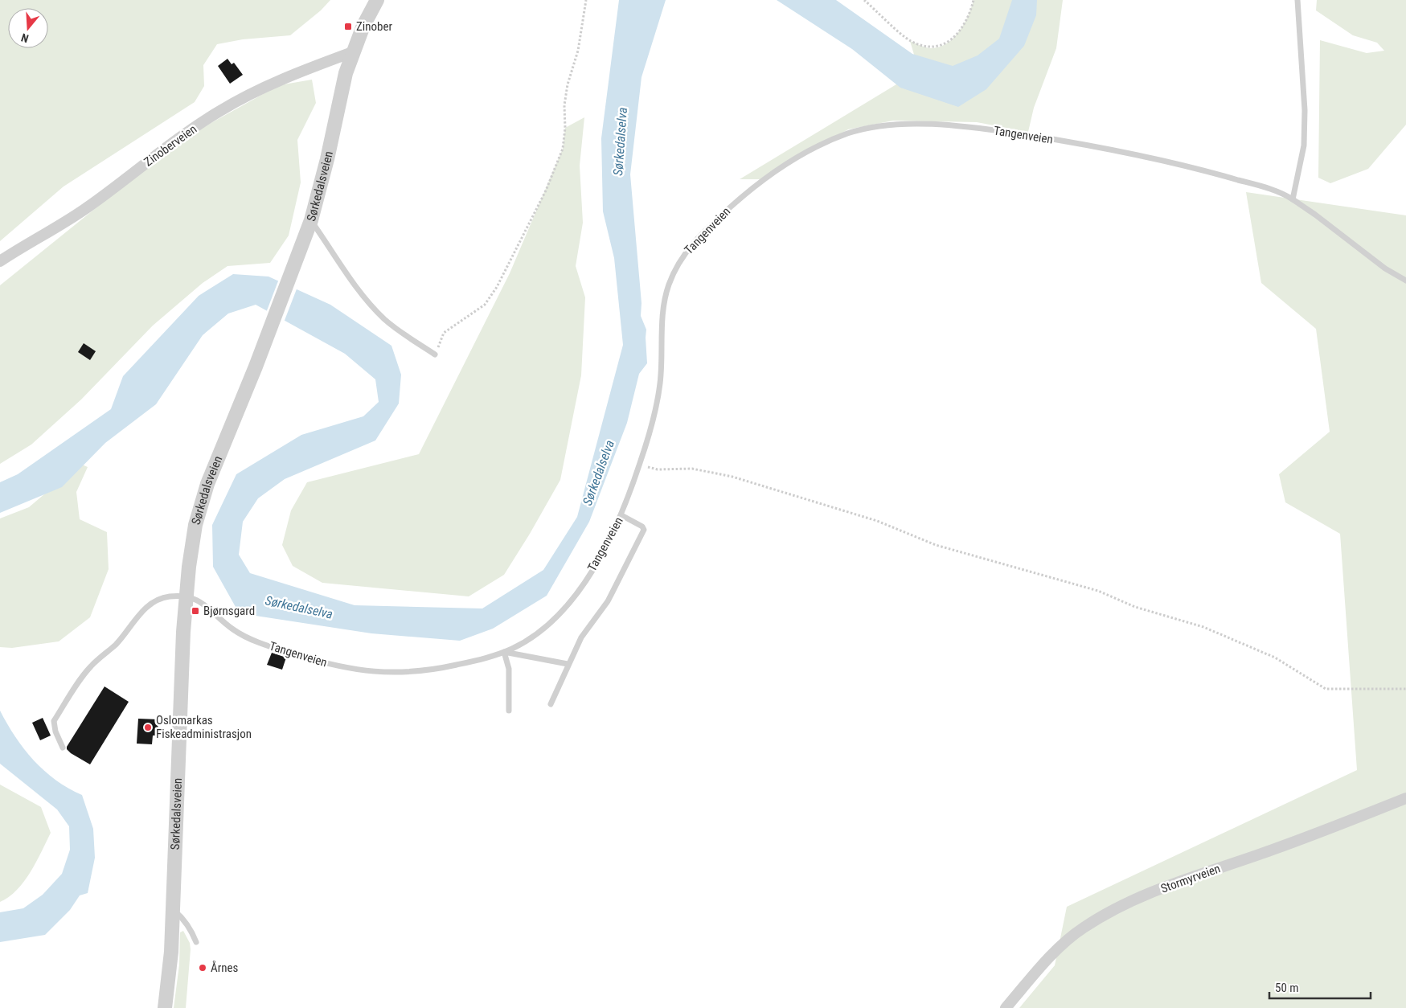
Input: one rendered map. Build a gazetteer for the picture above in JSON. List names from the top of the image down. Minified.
{"streets":{"street":["Zinoberveien","Sørkedalsveien","Stormyrveien"],"lane":["Tangenveien"]},"crossings":[["Tangenveien","Sørkedalsveien"],["Zinoberveien","Sørkedalsveien"]],"water":["Sørkedalselva"],"places":{"transit":["Zinober","Bjørnsgard"],"other":["Oslomarkas Fiskeadministrasjon","Årnes"]},"scale_bar":"50 m","north":"bottom"}
